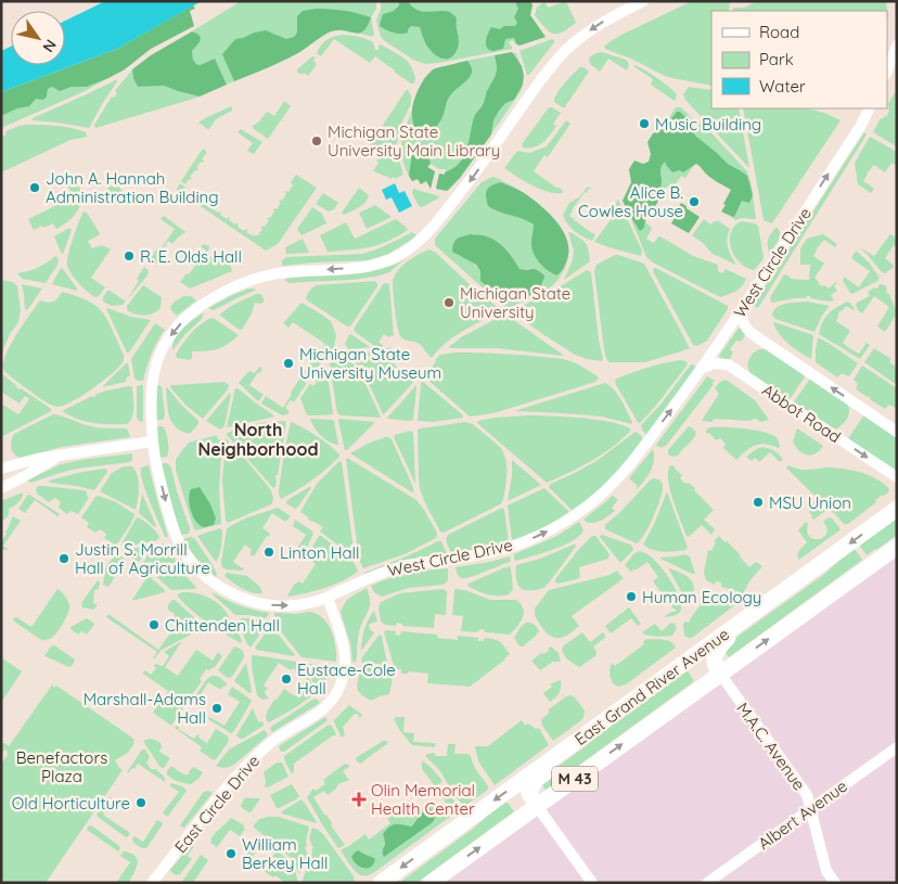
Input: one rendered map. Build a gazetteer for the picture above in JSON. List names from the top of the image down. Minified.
{"streets":{"main road":["East Grand River Avenue","M 43"],"street":["West Circle Drive","Abbot Road","M.A.C. Avenue","East Circle Drive","Albert Avenue"]},"crossings":[["West Circle Drive","Abbot Road"],["West Circle Drive","East Circle Drive"],["East Grand River Avenue","M.A.C. Avenue"],["M.A.C. Avenue","Albert Avenue"]],"districts":["North Neighborhood"],"parks":["Benefactors Plaza"],"places":{"other":["Music Building","Michigan State University Main Library","John A. Hannah Administration Building","Alice B. Cowles House","R. E. Olds Hall","Michigan State University","Michigan State University Museum","MSU Union","Linton Hall","Justin S. Morrill Hall of Agriculture","Human Ecology","Chittenden Hall","Eustace-Cole Hall","Marshall-Adams Hall","Old Horticulture","William Berkey Hall"],"health":["Olin Memorial Health Center"]},"legend":["Road","Park","Water"],"north":"bottom right"}
